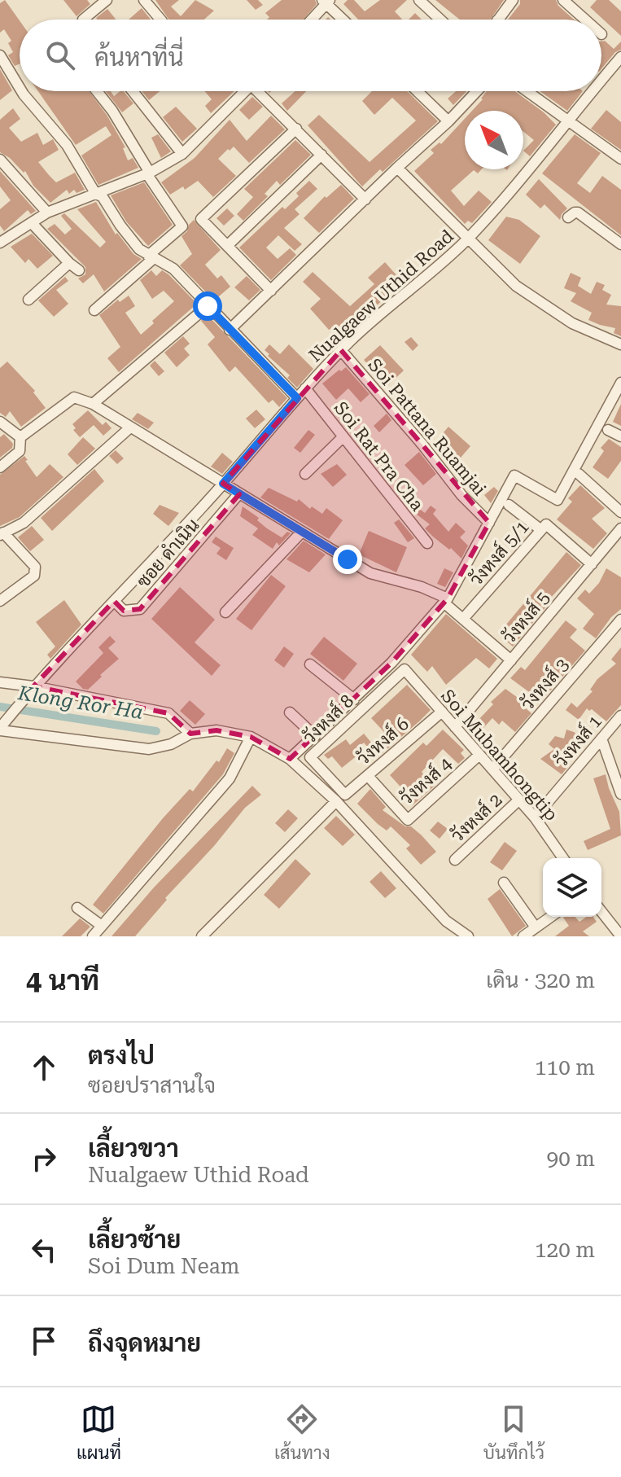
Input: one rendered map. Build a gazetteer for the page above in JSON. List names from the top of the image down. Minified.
{"streets":{"street":["Nualgaew Uthid Road","Soi Pattana Ruamjai","Soi Rat Pra Cha","ซอย ดำเนิน","วังหงส์ 5/1","วังหงส์ 5","วังหงส์ 3","วังหงส์ 8","วังหงส์ 6","วังหงส์ 1","Soi Mubamhongtip","วังหงส์ 4","วังหงส์ 2"]},"crossings":[["Nualgaew Uthid Road","Soi Pattana Ruamjai"],["Nualgaew Uthid Road","Soi Rat Pra Cha"],["Nualgaew Uthid Road","ซอย ดำเนิน"],["วังหงส์ 5/1","วังหงส์ 5"],["วังหงส์ 5","Soi Mubamhongtip"],["วังหงส์ 3","Soi Mubamhongtip"],["วังหงส์ 8","วังหงส์ 6"],["วังหงส์ 8","Soi Mubamhongtip"],["วังหงส์ 6","Soi Mubamhongtip"],["วังหงส์ 6","วังหงส์ 4"],["วังหงส์ 1","Soi Mubamhongtip"],["Soi Mubamhongtip","วังหงส์ 4"],["Soi Mubamhongtip","วังหงส์ 2"]],"water":["Klong Ror Ha"],"north":"top left","page":{"search":"ค้นหาที่นี่","heading":["4 นาที","เดิน · 320 m"],"list":[["ตรงไป","ซอยปราสานใจ","110 m"],["เลี้ยวขวา","Nualgaew Uthid Road","90 m"],["เลี้ยวซ้าย","Soi Dum Neam","120 m"],"ถึงจุดหมาย"],"nav":["แผนที่","เส้นทาง","บันทึกไว้"]}}
